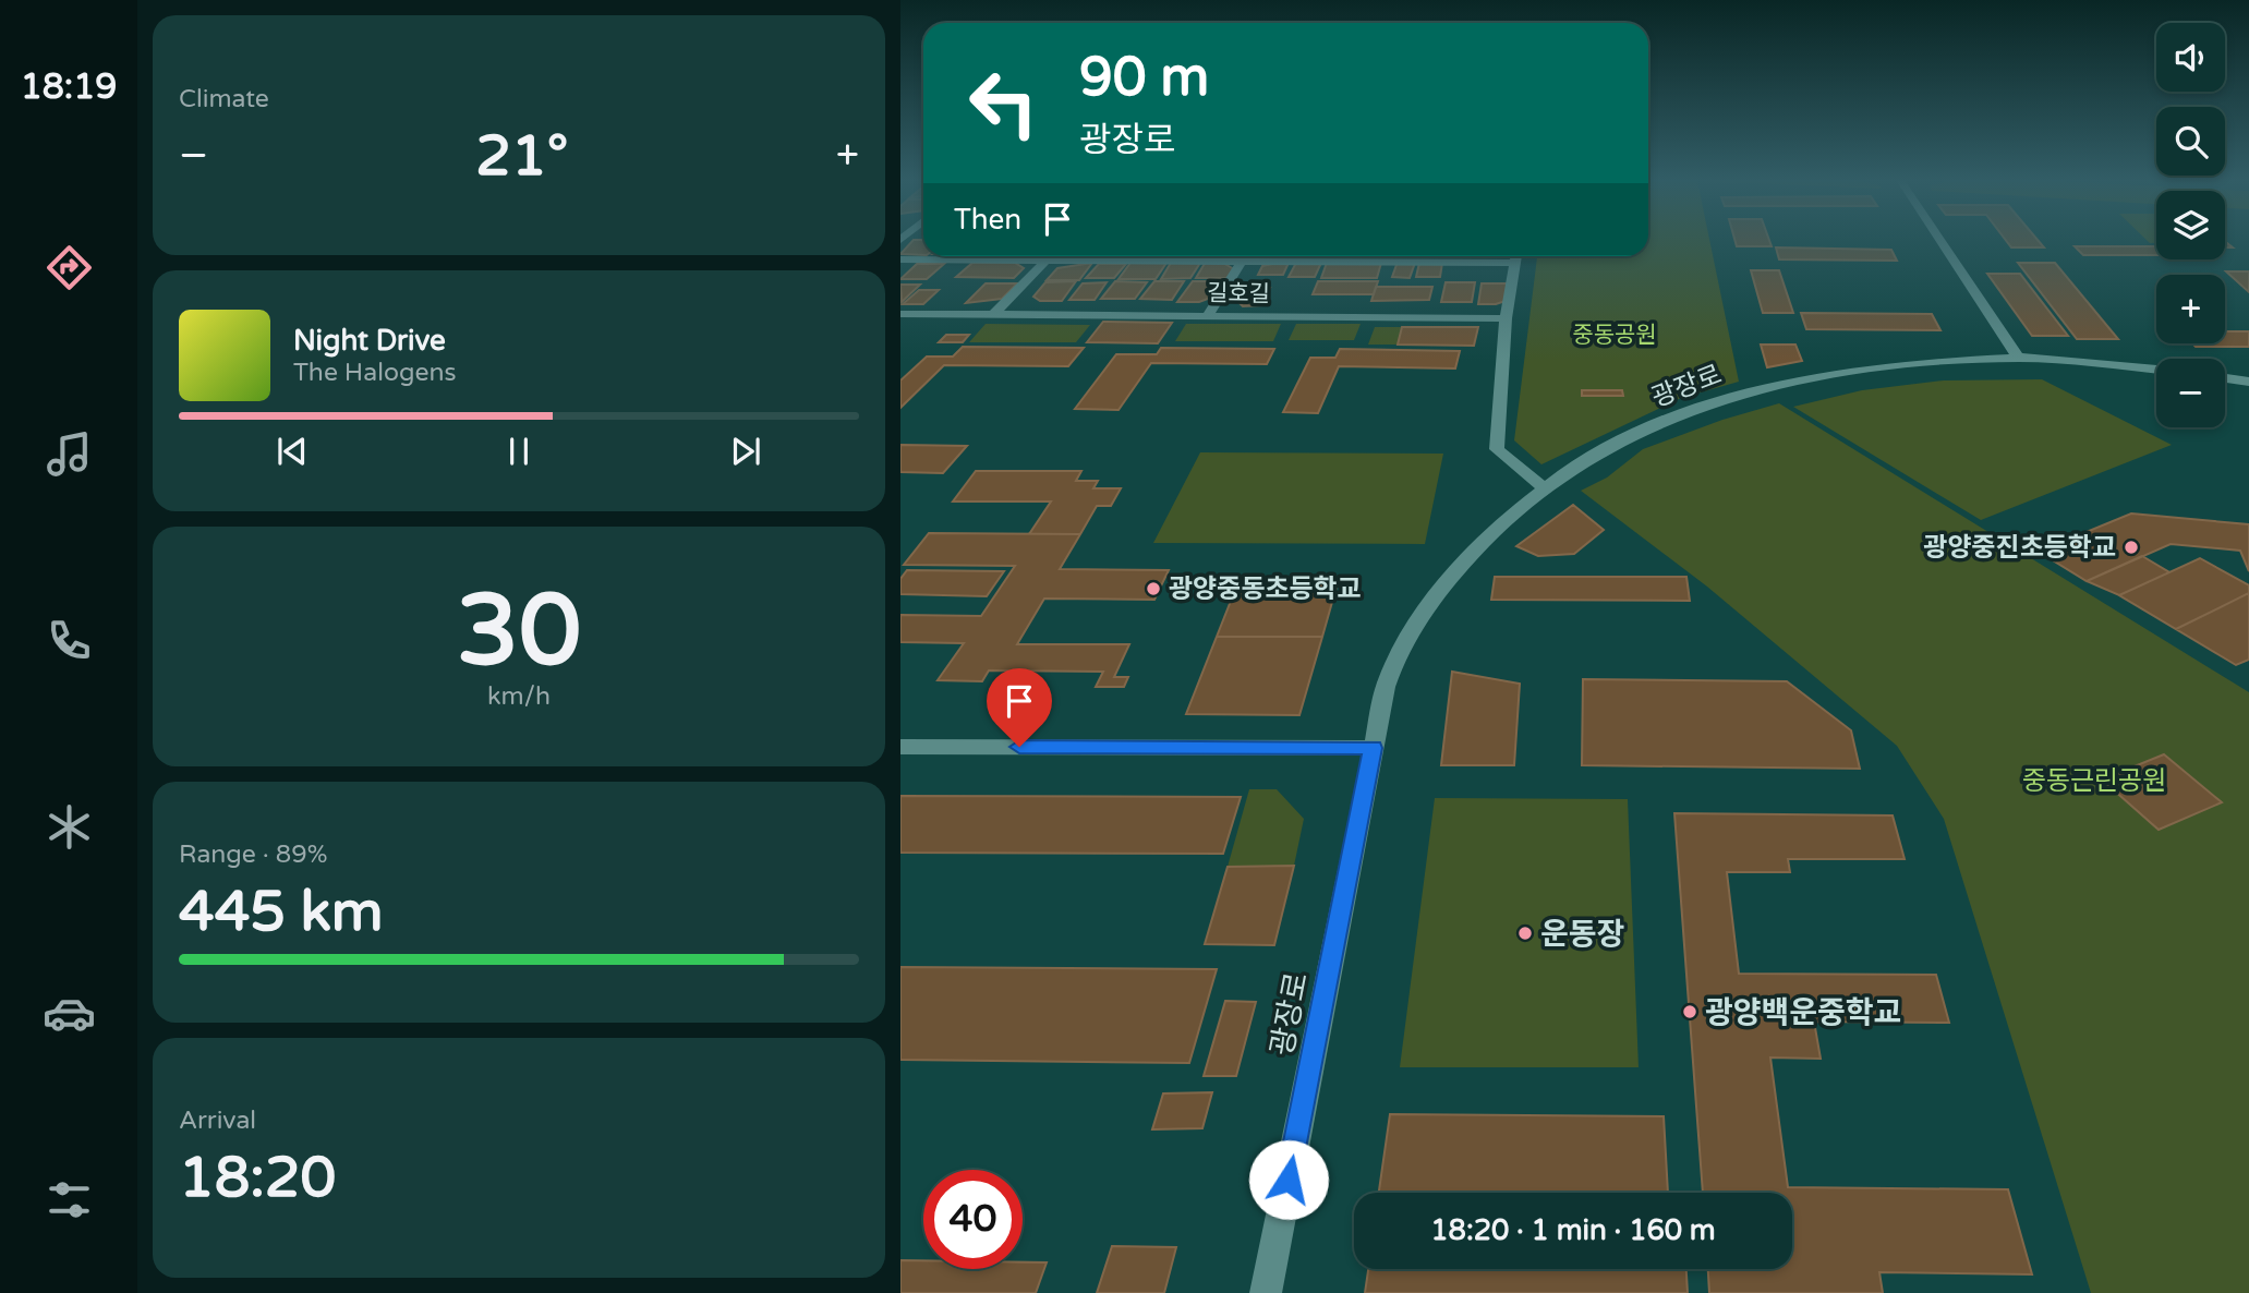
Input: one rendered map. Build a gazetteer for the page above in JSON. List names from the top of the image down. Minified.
{"streets":{"street":["길호길","광장로"]},"parks":["중동공원","중동근린공원"],"places":["광양중진초등학교","광양중동초등학교","운동장","광양백운중학교"],"page":{"tabs":"18:19","tile":["Climate",["30","km/h"],["Range · 89%","445 km"],["Arrival","18:20"]],"map_buttons":["+","−"],"turn":["90 m","광장로"],"heat":["−","21°","+"],"then":"Then","song":["Night Drive","The Halogens"],"limit":"40","trip":"18:20 · 1 min · 160 m"}}
